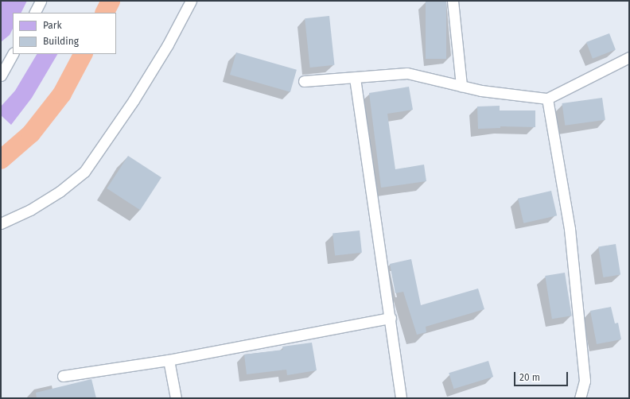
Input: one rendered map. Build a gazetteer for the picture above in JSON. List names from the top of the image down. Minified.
{"legend":["Park","Building"],"scale_bar":"20 m"}
